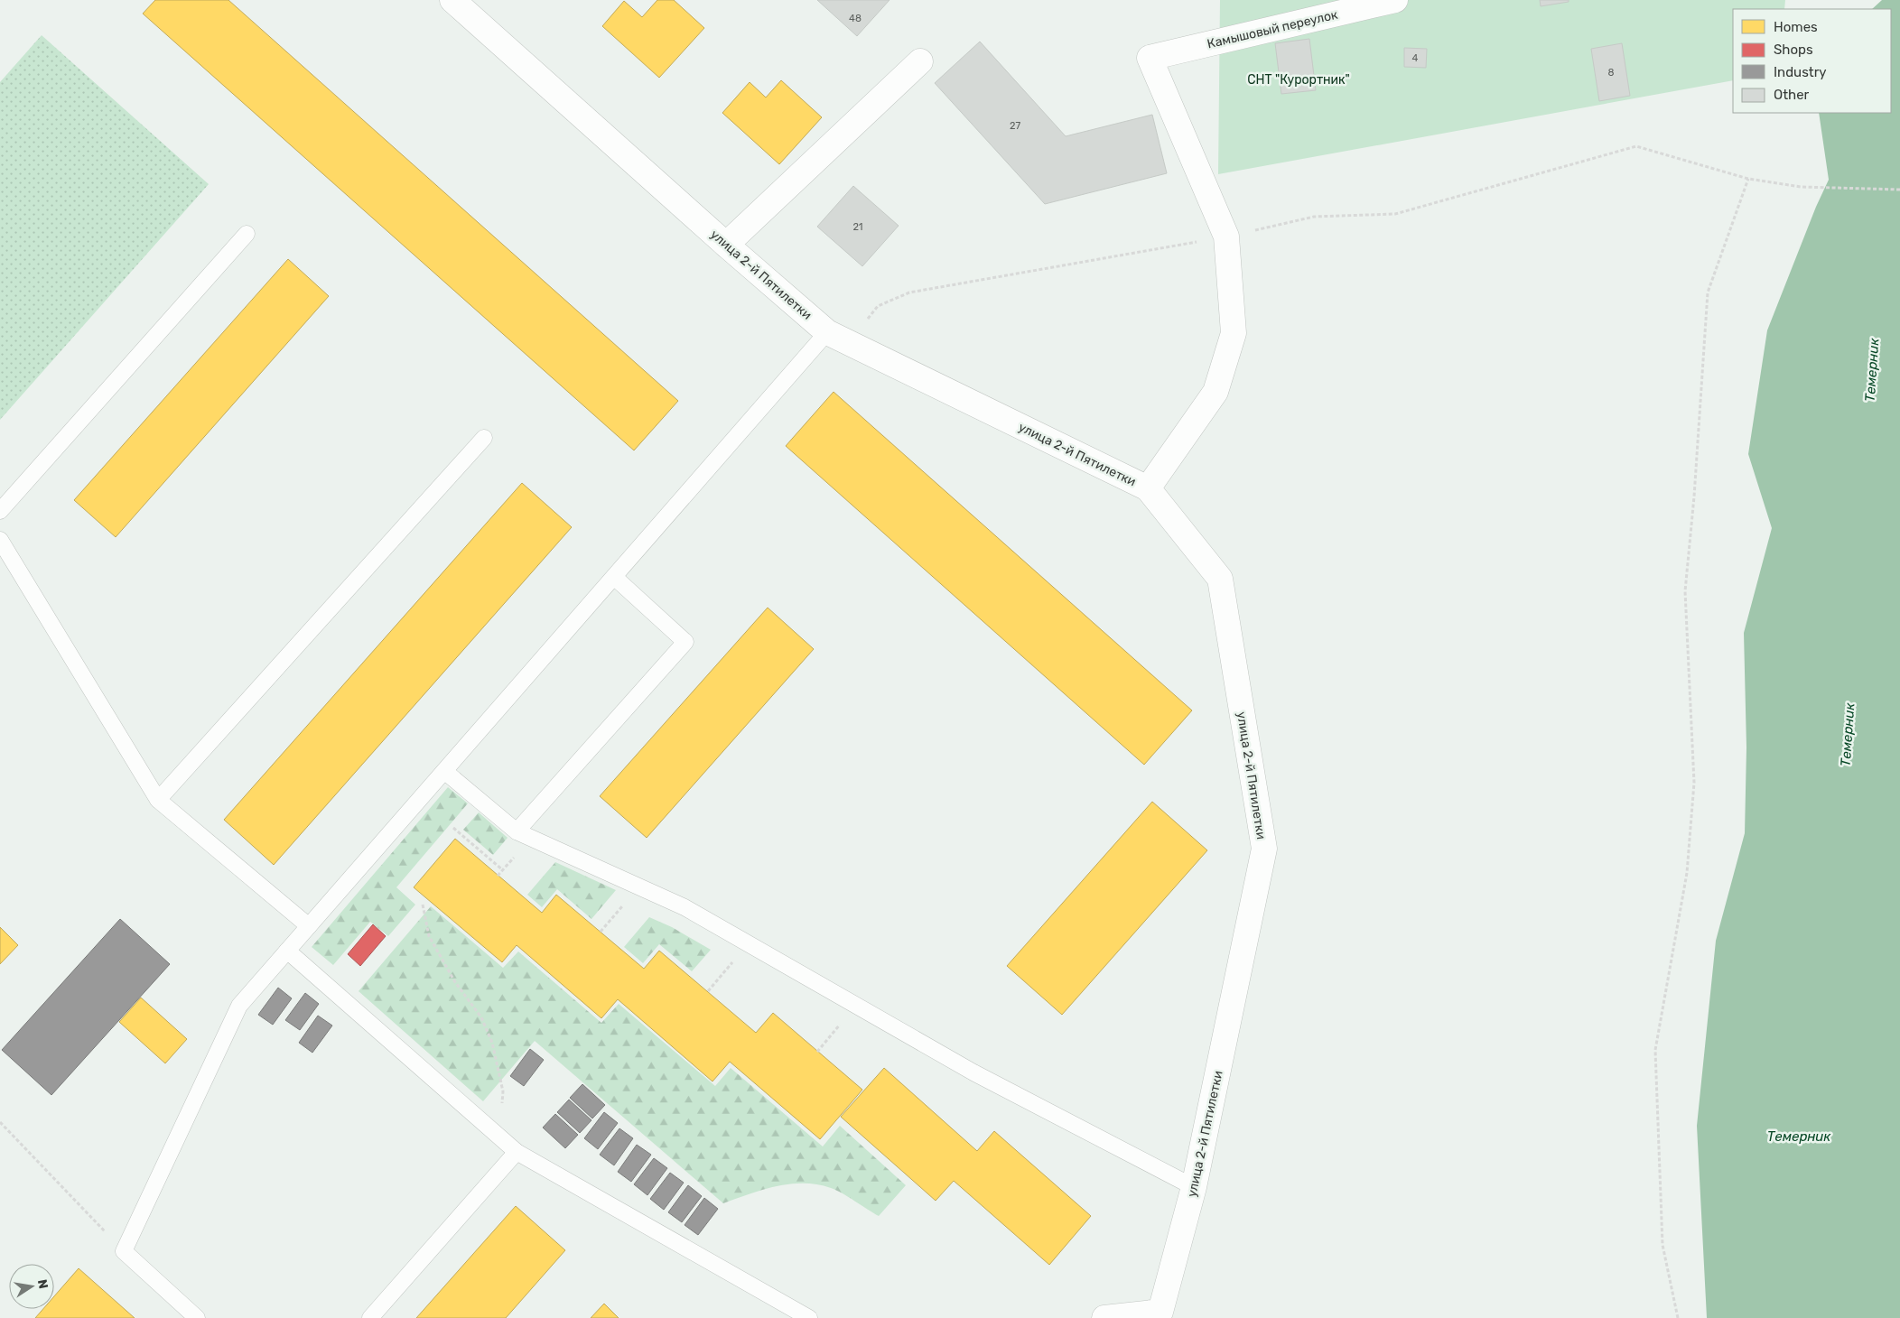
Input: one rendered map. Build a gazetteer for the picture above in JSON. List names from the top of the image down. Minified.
{"streets":{"street":["Камышовый переулок","улица 2-й Пятилетки"]},"water":["Темерник"],"parks":["СНТ \"Курортник\""],"house_numbers":["48","4","8","27","21"],"legend":["Homes","Shops","Industry","Other"],"north":"right"}
